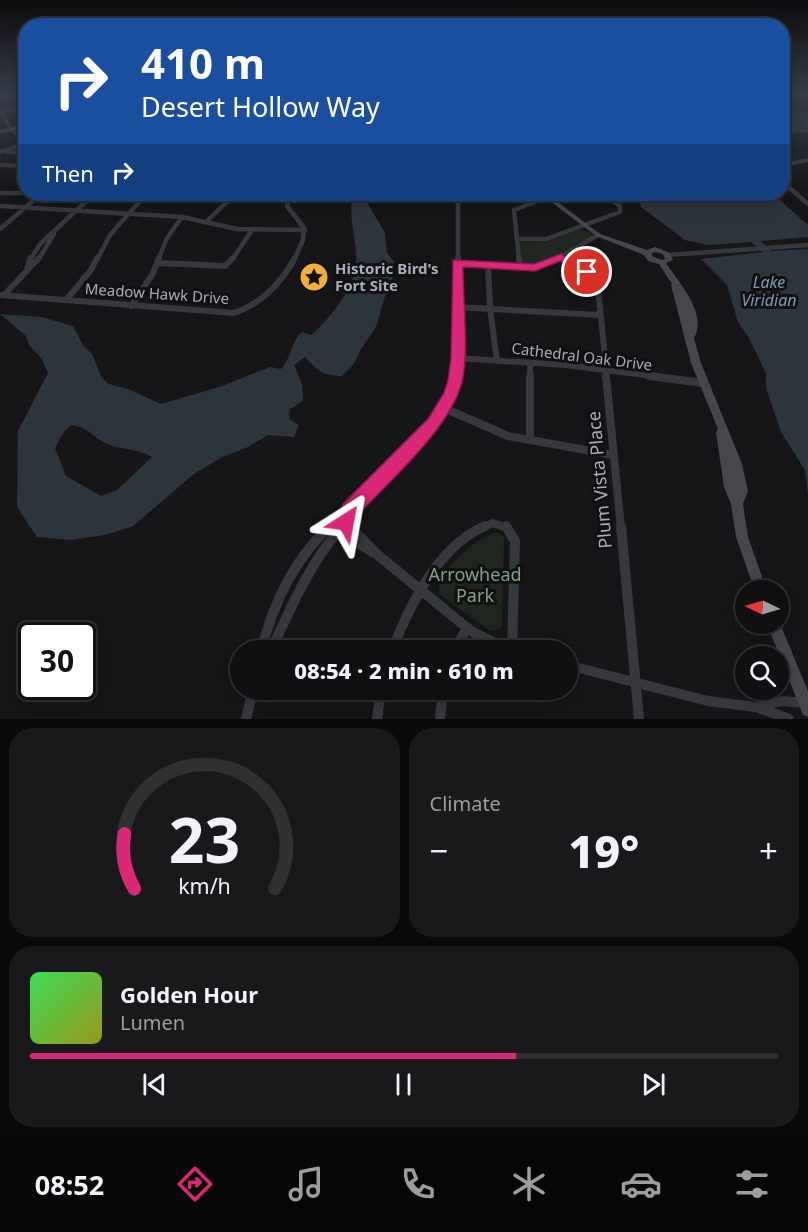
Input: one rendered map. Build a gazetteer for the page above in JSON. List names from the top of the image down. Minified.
{"streets":{"street":["Meadow Hawk Drive","Cathedral Oak Drive","Plum Vista Place"]},"crossings":[["Cathedral Oak Drive","Plum Vista Place"]],"water":["Lake Viridian"],"parks":["Arrowhead Park"],"places":{"place":["Historic Bird's Fort Site"]},"north":"left","page":{"turn":["410 m","Desert Hollow Way"],"then":"Then","limit":"30","trip":"08:54 · 2 min · 610 m","tile":"Climate","heat":["−","19°","+"],"song":["Golden Hour","Lumen"],"tabs":"08:52","gauge":["23","km/h"]}}
